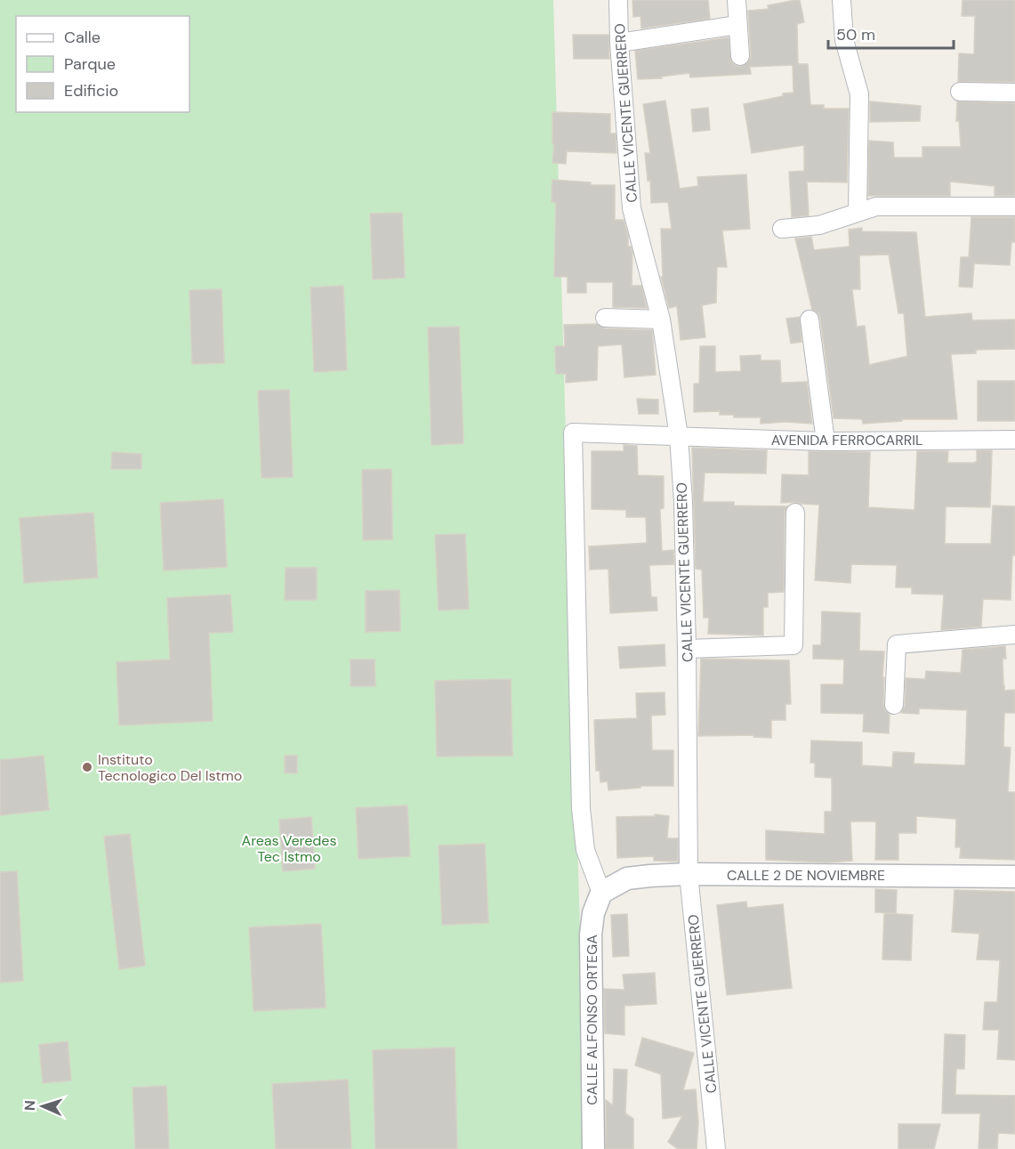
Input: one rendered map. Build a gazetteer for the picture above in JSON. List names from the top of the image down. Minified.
{"streets":{"street":["CALLE VICENTE GUERRERO","AVENIDA FERROCARRIL","CALLE 2 DE NOVIEMBRE","CALLE ALFONSO ORTEGA"]},"crossings":[["CALLE VICENTE GUERRERO","AVENIDA FERROCARRIL"],["CALLE VICENTE GUERRERO","CALLE 2 DE NOVIEMBRE"],["AVENIDA FERROCARRIL","CALLE 2 DE NOVIEMBRE"],["AVENIDA FERROCARRIL","CALLE ALFONSO ORTEGA"],["CALLE 2 DE NOVIEMBRE","CALLE ALFONSO ORTEGA"]],"parks":["Areas Veredes Tec Istmo"],"places":["Instituto Tecnologico Del Istmo"],"legend":["Calle","Parque","Edificio"],"scale_bar":"50 m","north":"left"}
